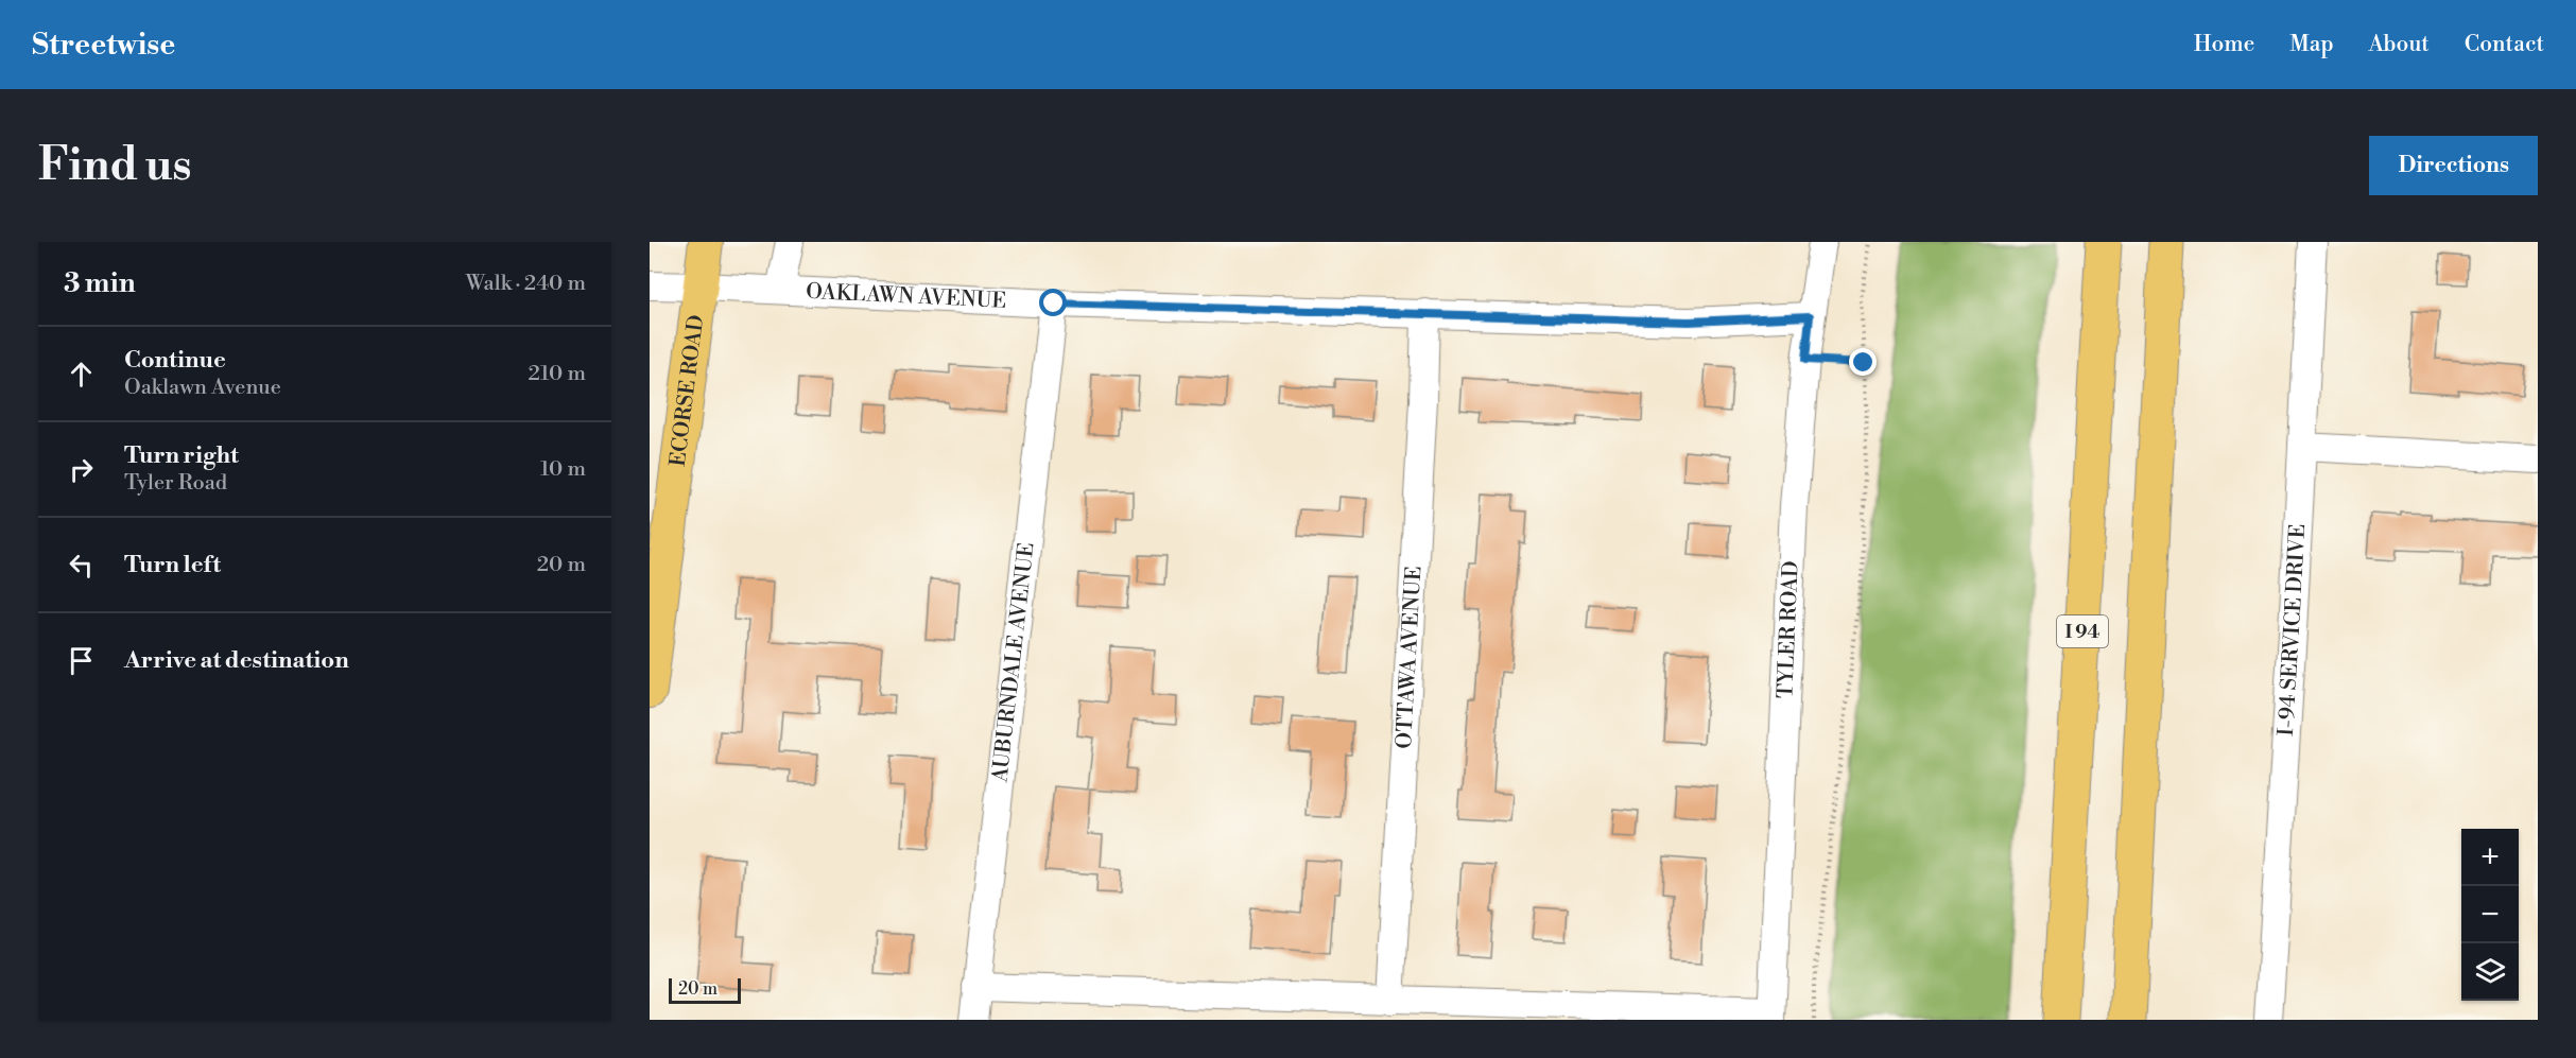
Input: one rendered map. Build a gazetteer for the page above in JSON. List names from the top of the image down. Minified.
{"streets":{"highway":["I 94"],"main road":["ECORSE ROAD"],"street":["OAKLAWN AVENUE","TYLER ROAD","I-94 SERVICE DRIVE","OTTAWA AVENUE","AUBURNDALE AVENUE"]},"crossings":[["OAKLAWN AVENUE","ECORSE ROAD"],["OAKLAWN AVENUE","TYLER ROAD"],["OAKLAWN AVENUE","OTTAWA AVENUE"],["OAKLAWN AVENUE","AUBURNDALE AVENUE"]],"scale_bar":"20 m","page":{"header":"Streetwise","nav":["Home","Map","About","Contact"],"buttons":"Directions","title":"Find us","heading":["3 min","Walk · 240 m"],"list":[["Continue","Oaklawn Avenue","210 m"],["Turn right","Tyler Road","10 m"],["Turn left","20 m"],"Arrive at destination"],"map_buttons":["+","−"],"scale":"20 m"}}
